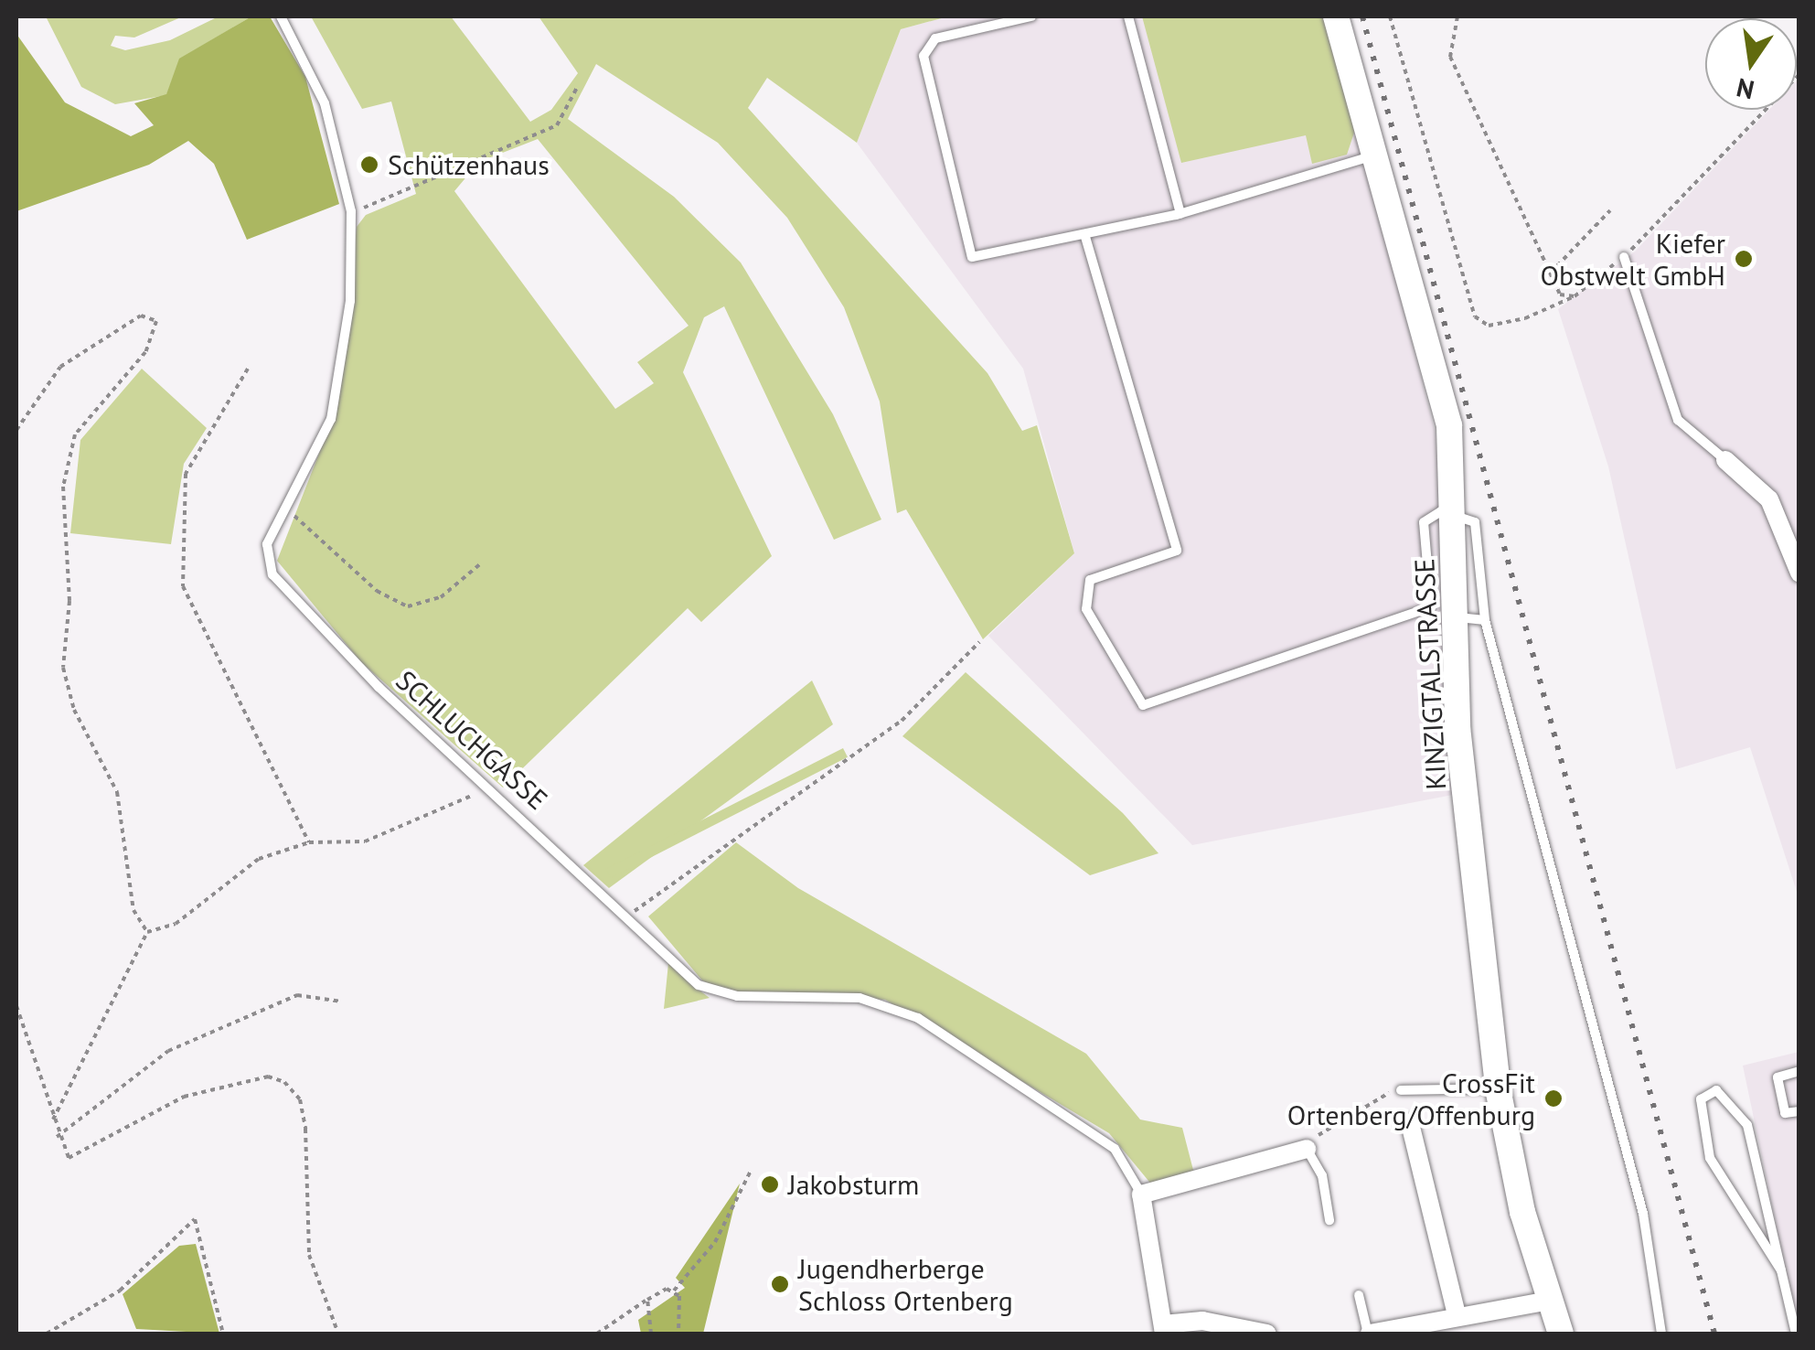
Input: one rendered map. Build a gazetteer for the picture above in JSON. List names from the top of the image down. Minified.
{"streets":{"main road":["KINZIGTALSTRASSE"],"lane":["SCHLUCHGASSE"]},"places":["Schützenhaus","Kiefer Obstwelt GmbH","CrossFit Ortenberg/Offenburg","Jakobsturm","Jugendherberge Schloss Ortenberg"],"north":"bottom"}
